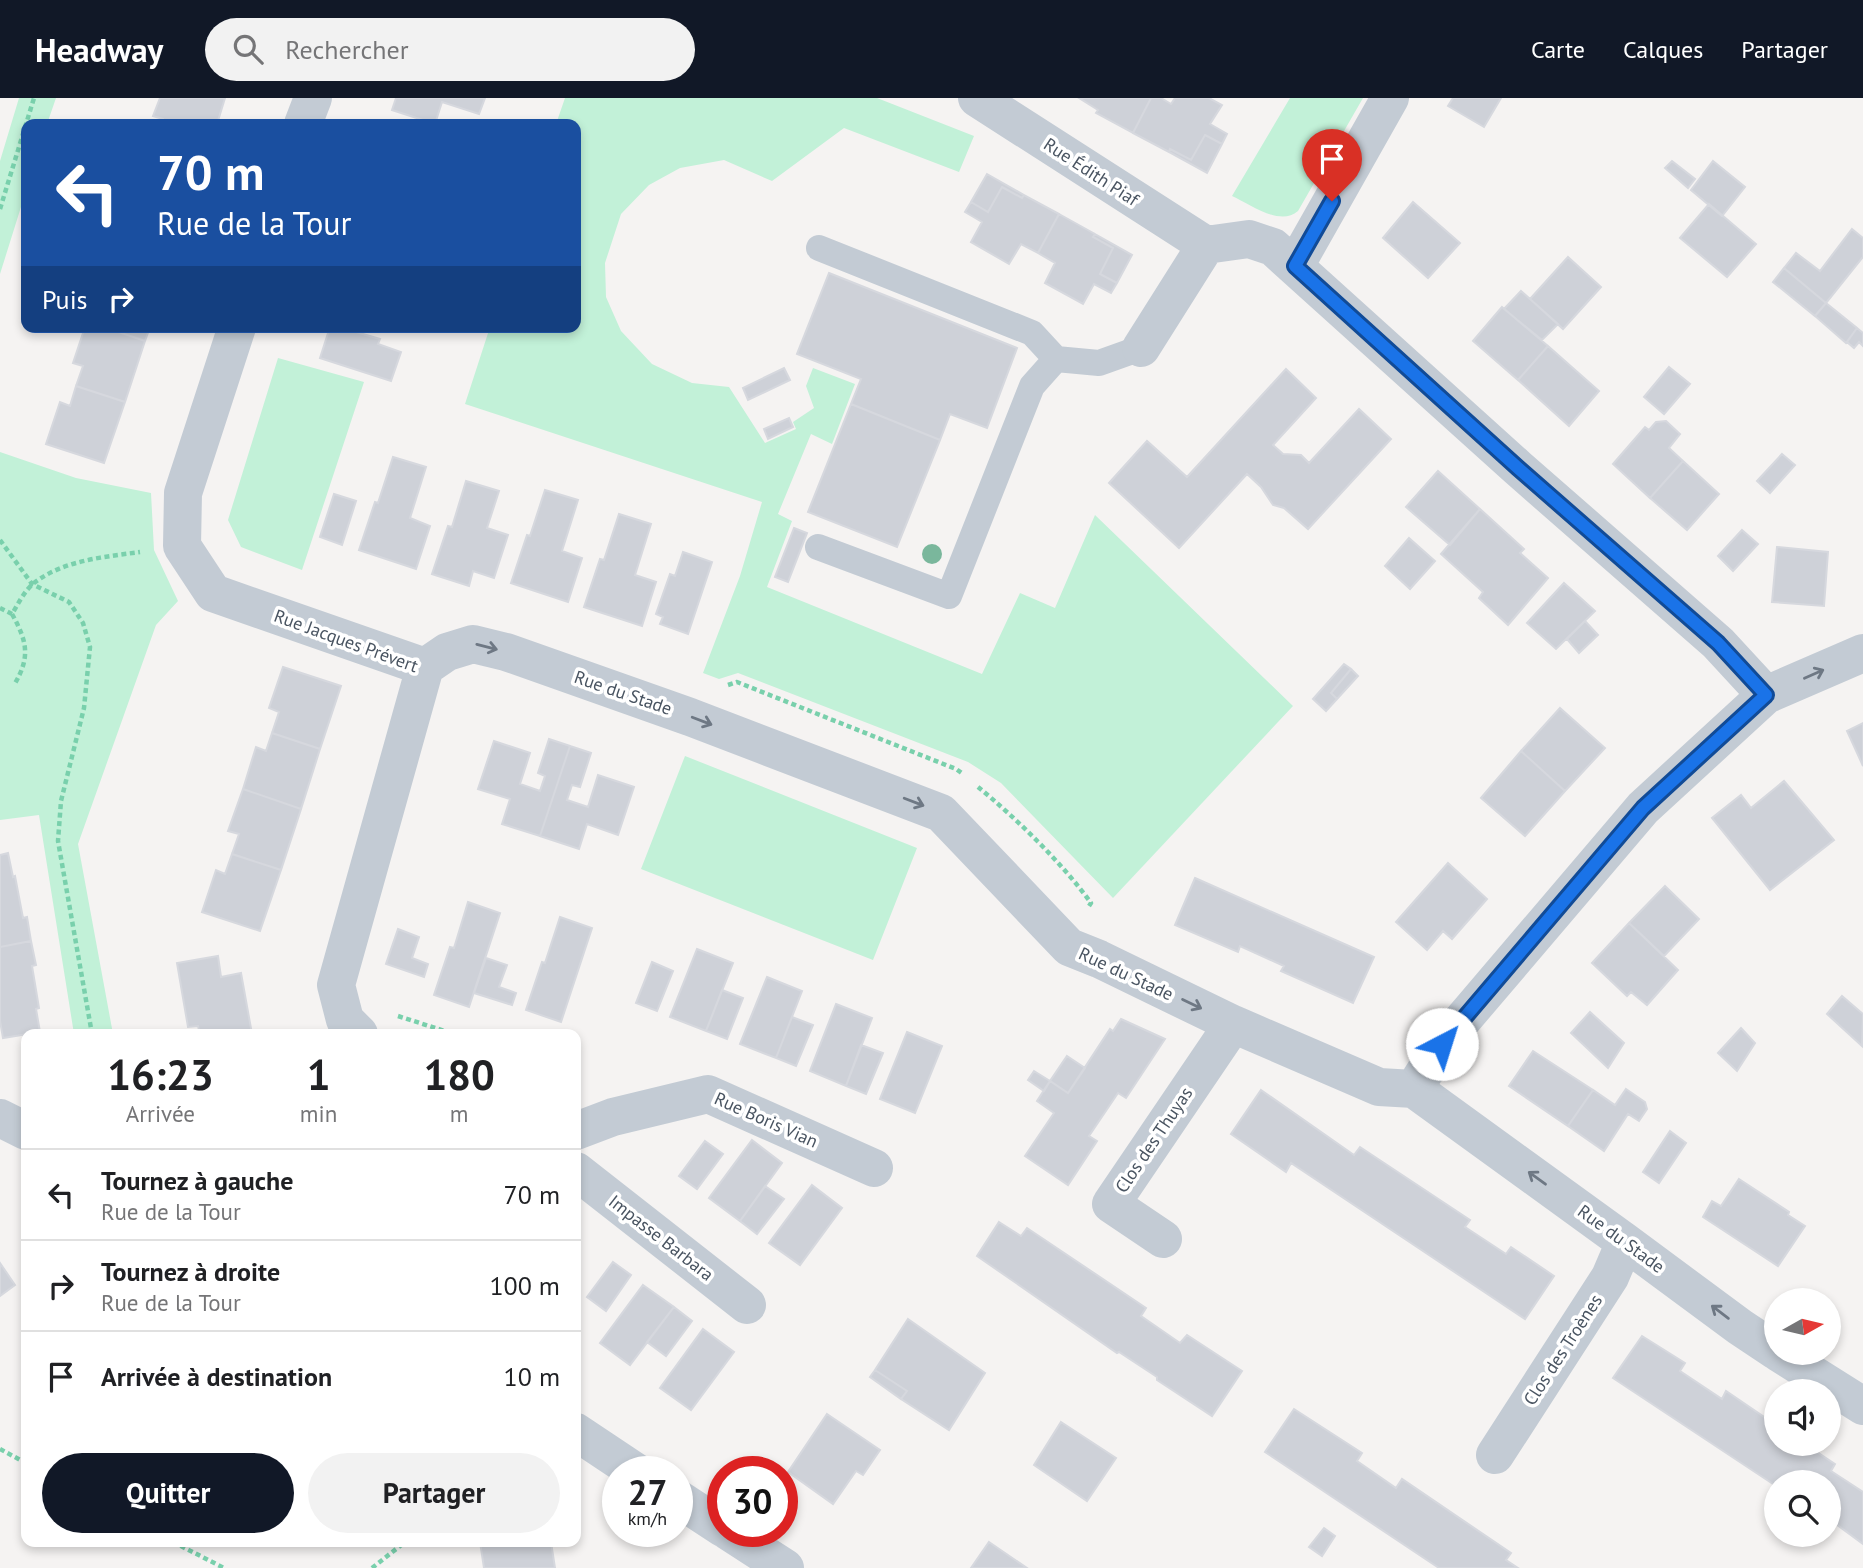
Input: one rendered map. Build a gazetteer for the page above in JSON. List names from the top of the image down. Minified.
{"streets":{"street":["Rue Édith Piaf","Rue Jacques Prévert","Rue du Stade","Rue Boris Vian","Clos des Thuyas","Impasse Barbara","Clos des Troènes"]},"crossings":[["Rue Jacques Prévert","Rue du Stade"],["Rue du Stade","Clos des Thuyas"],["Rue du Stade","Clos des Troènes"]],"north":"right","page":{"header":"Headway","search":"Rechercher","nav":["Carte","Calques","Partager"],"turn":["70 m","Rue de la Tour"],"then":"Puis","eta":["16:23","Arrivée","1","min","180","m"],"list":[{"name":"Tournez à gauche","note":"Rue de la Tour","value":"70 m"},{"name":"Tournez à droite","note":"Rue de la Tour","value":"100 m"},{"name":"Arrivée à destination","value":"10 m"}],"buttons":["Quitter","Partager"],"speed":"27 km/h","limit":"30"}}
